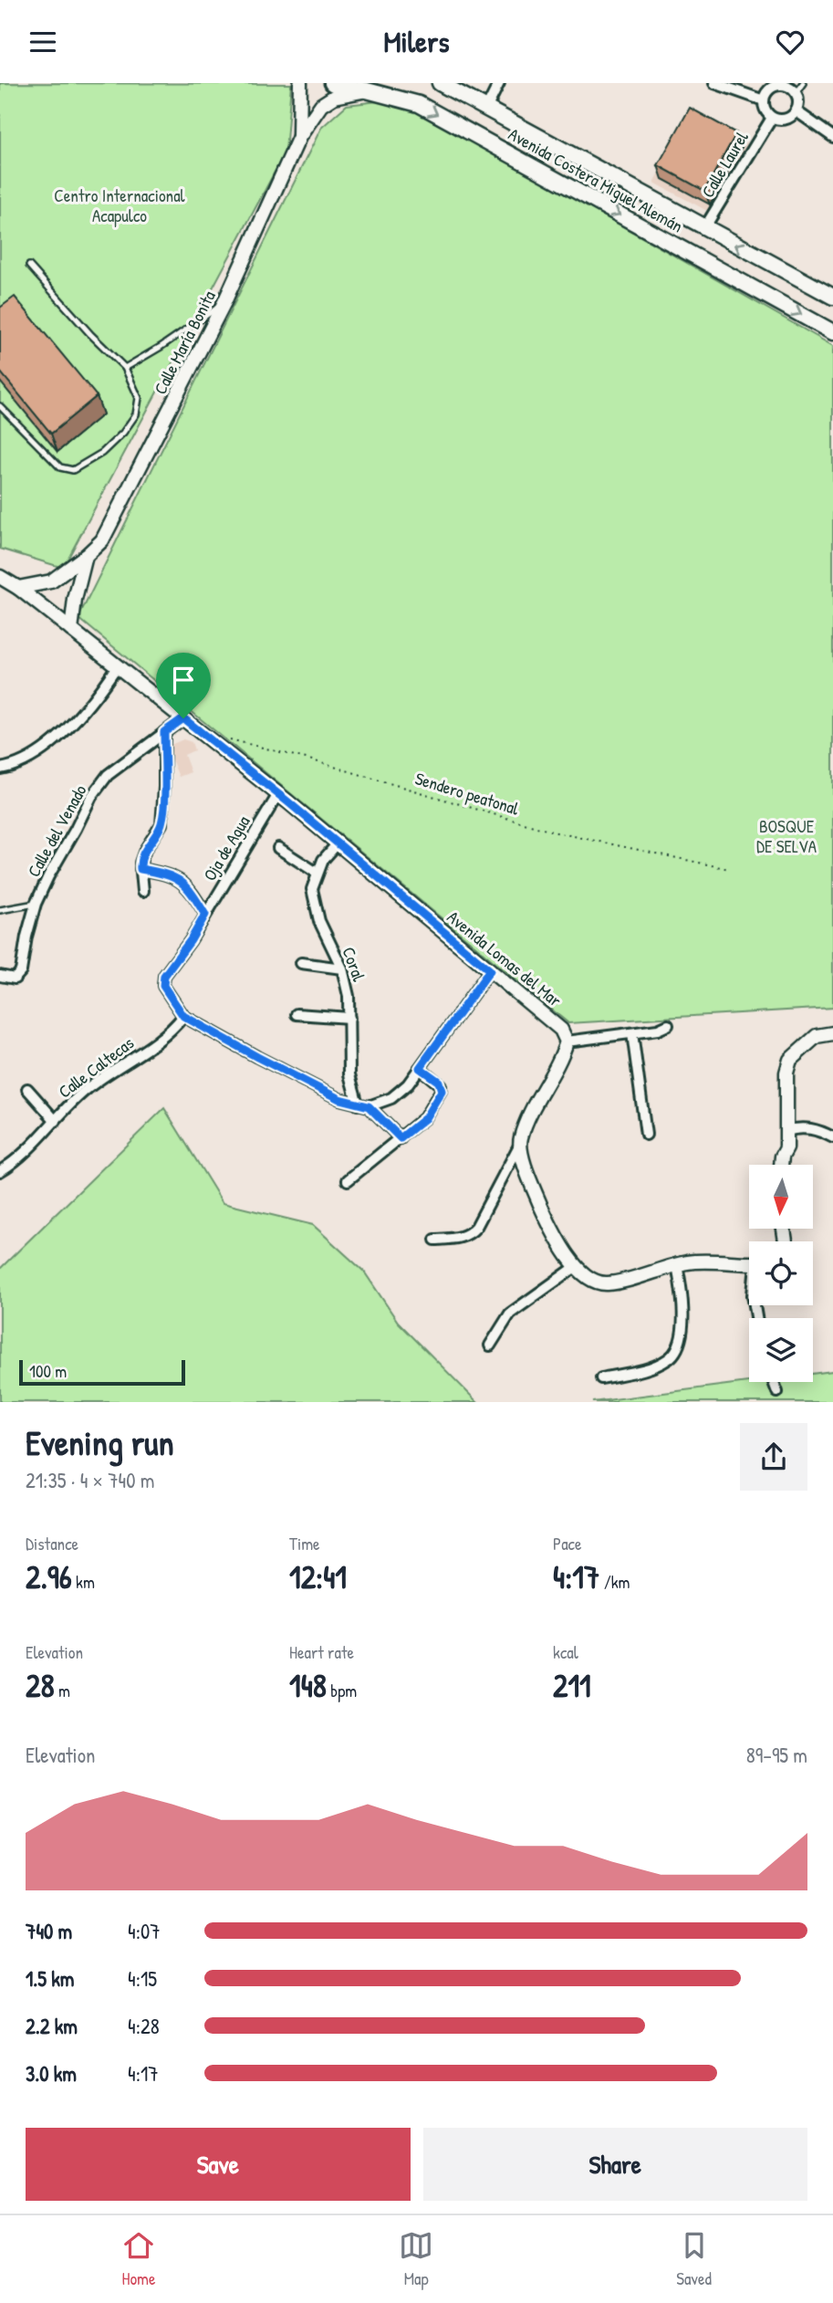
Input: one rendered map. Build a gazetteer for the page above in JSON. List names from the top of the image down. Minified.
{"streets":{"main road":["Avenida Costera Miguel Alemán","Calle María Bonita","Avenida Lomas del Mar"],"street":["Calle Laurel","Calle del Venado","Oja de Agua","Coral","Calle Caltecas"],"path":["Sendero peatonal"]},"crossings":[["Calle Laurel","Avenida Costera Miguel Alemán"],["Avenida Costera Miguel Alemán","Calle María Bonita"],["Calle María Bonita","Avenida Lomas del Mar"],["Calle del Venado","Avenida Lomas del Mar"],["Oja de Agua","Avenida Lomas del Mar"],["Oja de Agua","Calle Caltecas"]],"parks":["Centro Internacional Acapulco","BOSQUE DE SELVA"],"scale_bar":"100 m","north":"bottom","page":{"header":"Milers","scale":"100 m","heading":["Evening run","21:35 · 4 × 740 m"],"stats":[["Distance","2.96 km"],["Time","12:41"],["Pace","4:17 /km"],["Elevation","28 m"],["Heart rate","148 bpm"],["kcal","211"]],"chart":["Elevation","89–95 m"],"list":[{"name":"740 m","note":"4:07"},{"name":"1.5 km","note":"4:15"},{"name":"2.2 km","note":"4:28"},{"name":"3.0 km","note":"4:17"}],"buttons":["Save","Share"],"tabs":["Home","Map","Saved"]}}
